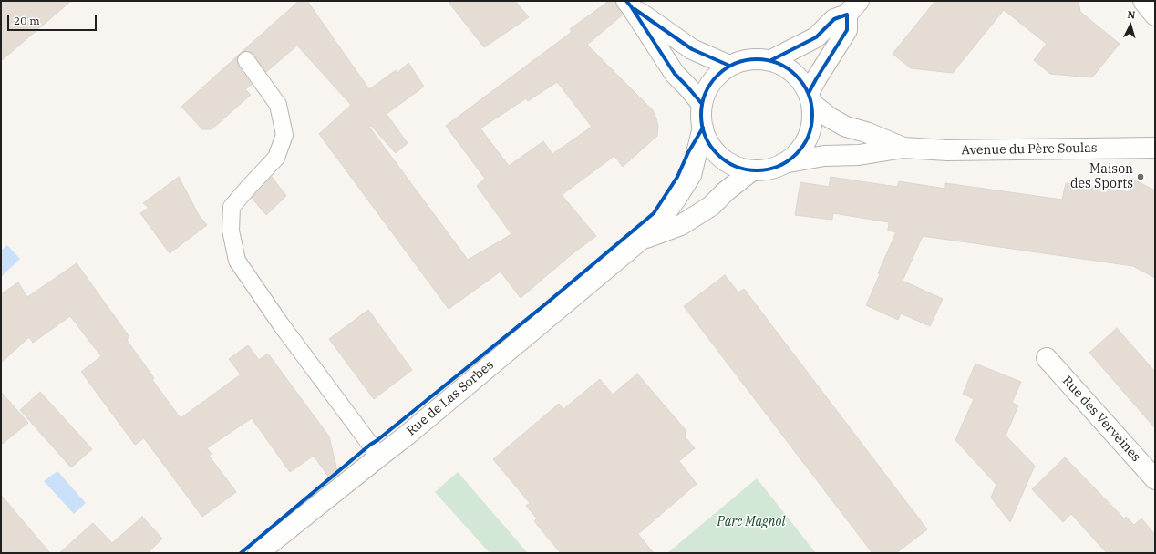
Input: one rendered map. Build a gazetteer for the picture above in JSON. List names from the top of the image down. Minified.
{"streets":{"street":["Avenue du Père Soulas","Rue de Las Sorbes","Rue des Verveines"]},"crossings":[["Avenue du Père Soulas","Rue de Las Sorbes"]],"parks":["Parc Magnol"],"places":["Maison des Sports"],"scale_bar":"20 m","north":"top"}
